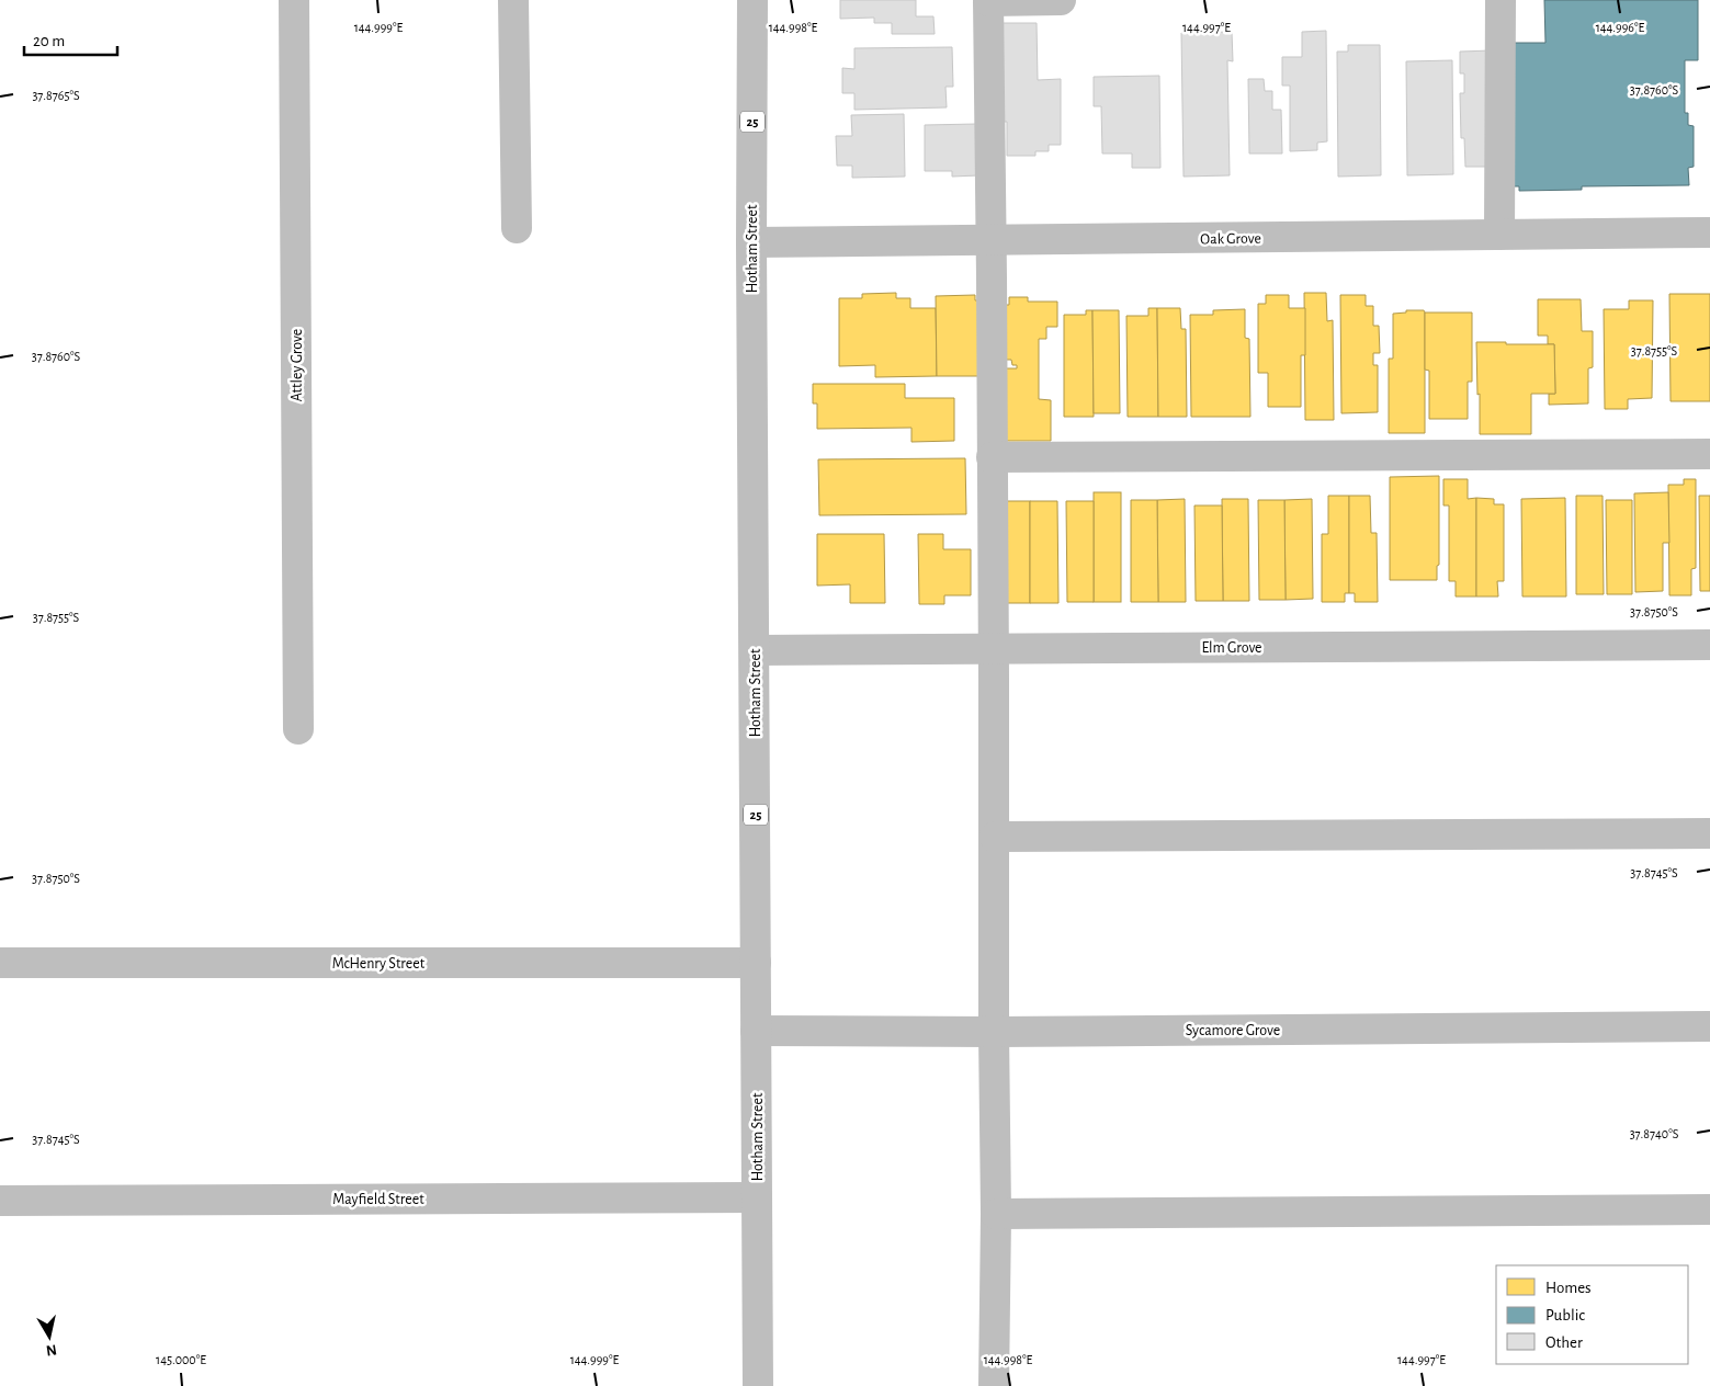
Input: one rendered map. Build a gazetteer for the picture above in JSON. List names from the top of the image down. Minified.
{"streets":{"street":["25","Oak Grove","Hotham Street","Attley Grove","Elm Grove","McHenry Street","Sycamore Grove","Mayfield Street"]},"crossings":[["Oak Grove","Hotham Street"],["Hotham Street","Elm Grove"],["Hotham Street","McHenry Street"],["Hotham Street","Sycamore Grove"],["Hotham Street","Mayfield Street"]],"legend":["Homes","Public","Other"],"scale_bar":"20 m","north":"bottom","coordinates":["144.996°E","144.999°E","144.998°E","144.997°E","37.8760°S","37.8765°S","37.8755°S","37.8750°S","37.8745°S","37.8740°S","145.000°E"]}
